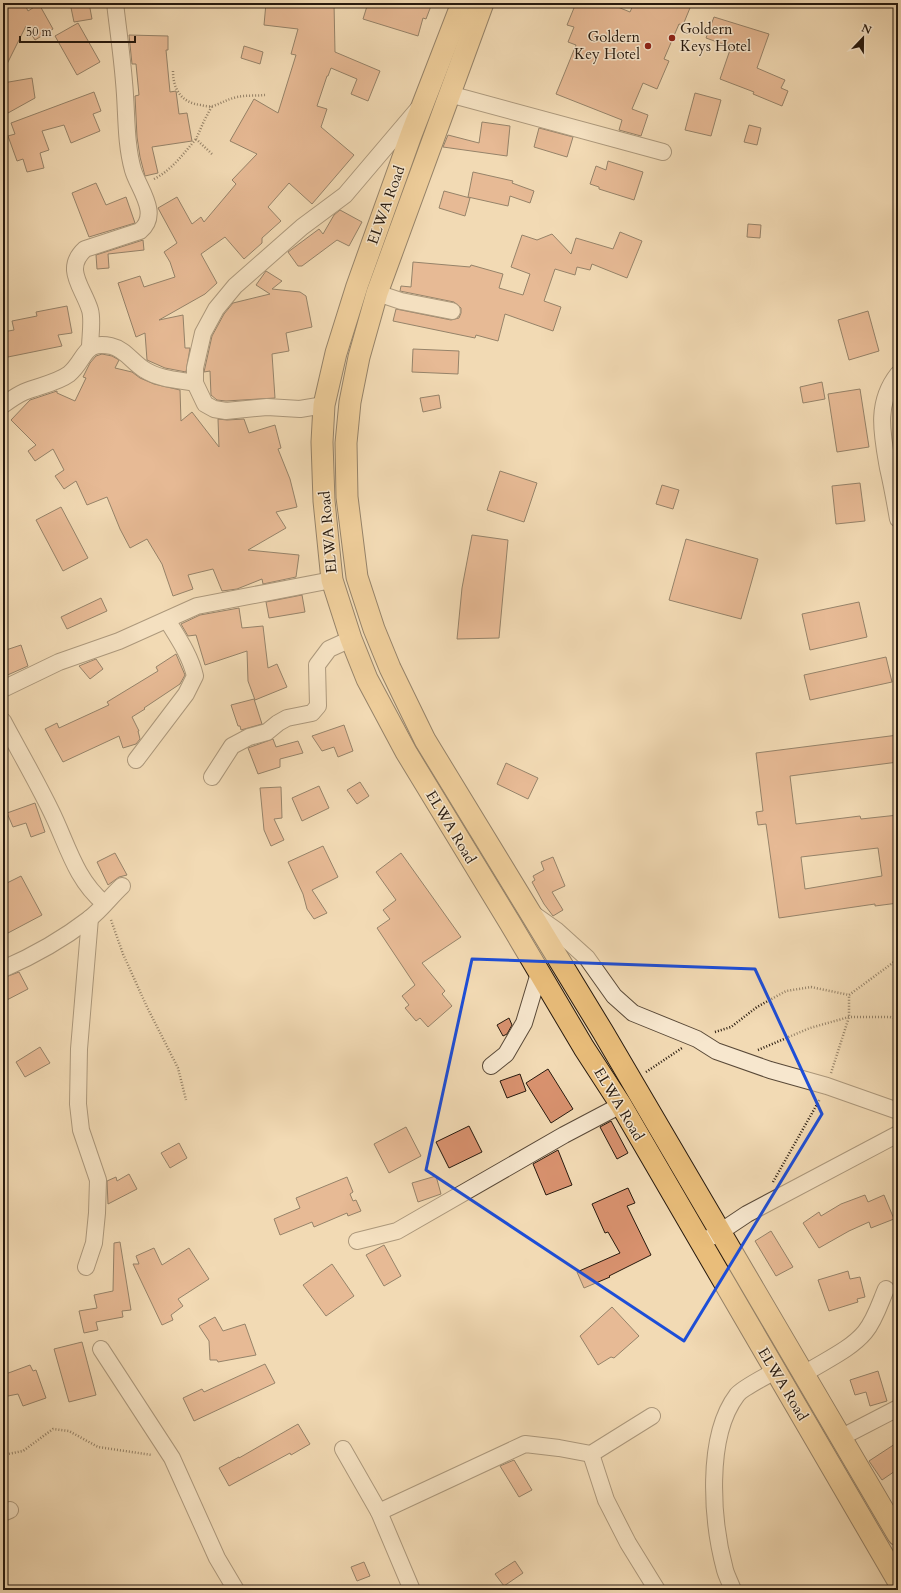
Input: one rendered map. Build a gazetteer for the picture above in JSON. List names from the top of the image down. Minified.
{"streets":{"main road":["ELWA Road"]},"places":["Goldern Keys Hotel","Goldern Key Hotel"],"scale_bar":"50 m","north":"top"}
